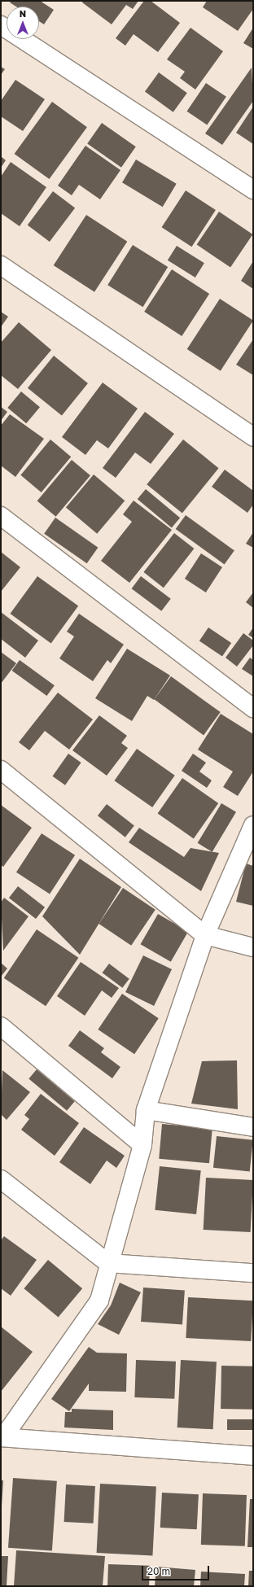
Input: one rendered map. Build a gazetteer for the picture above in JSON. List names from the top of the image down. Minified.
{"scale_bar":"20 m","north":"top"}
